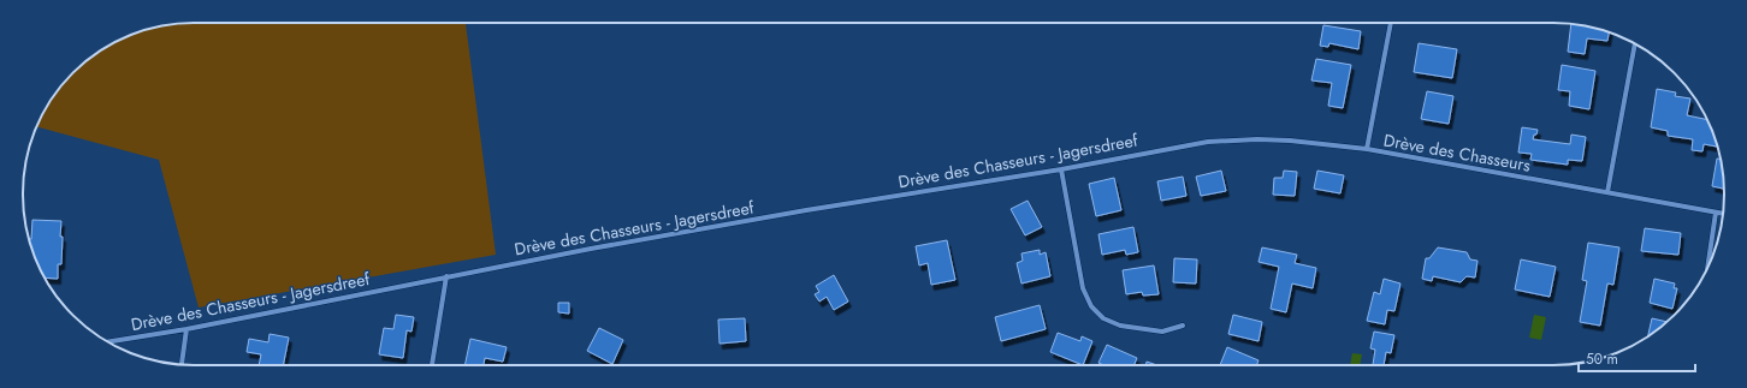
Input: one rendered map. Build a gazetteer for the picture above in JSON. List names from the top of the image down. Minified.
{"streets":{"street":["Drève des Chasseurs","Drève des Chasseurs - Jagersdreef"]},"crossings":[["Drève des Chasseurs","Drève des Chasseurs - Jagersdreef"]],"scale_bar":"50 m"}
